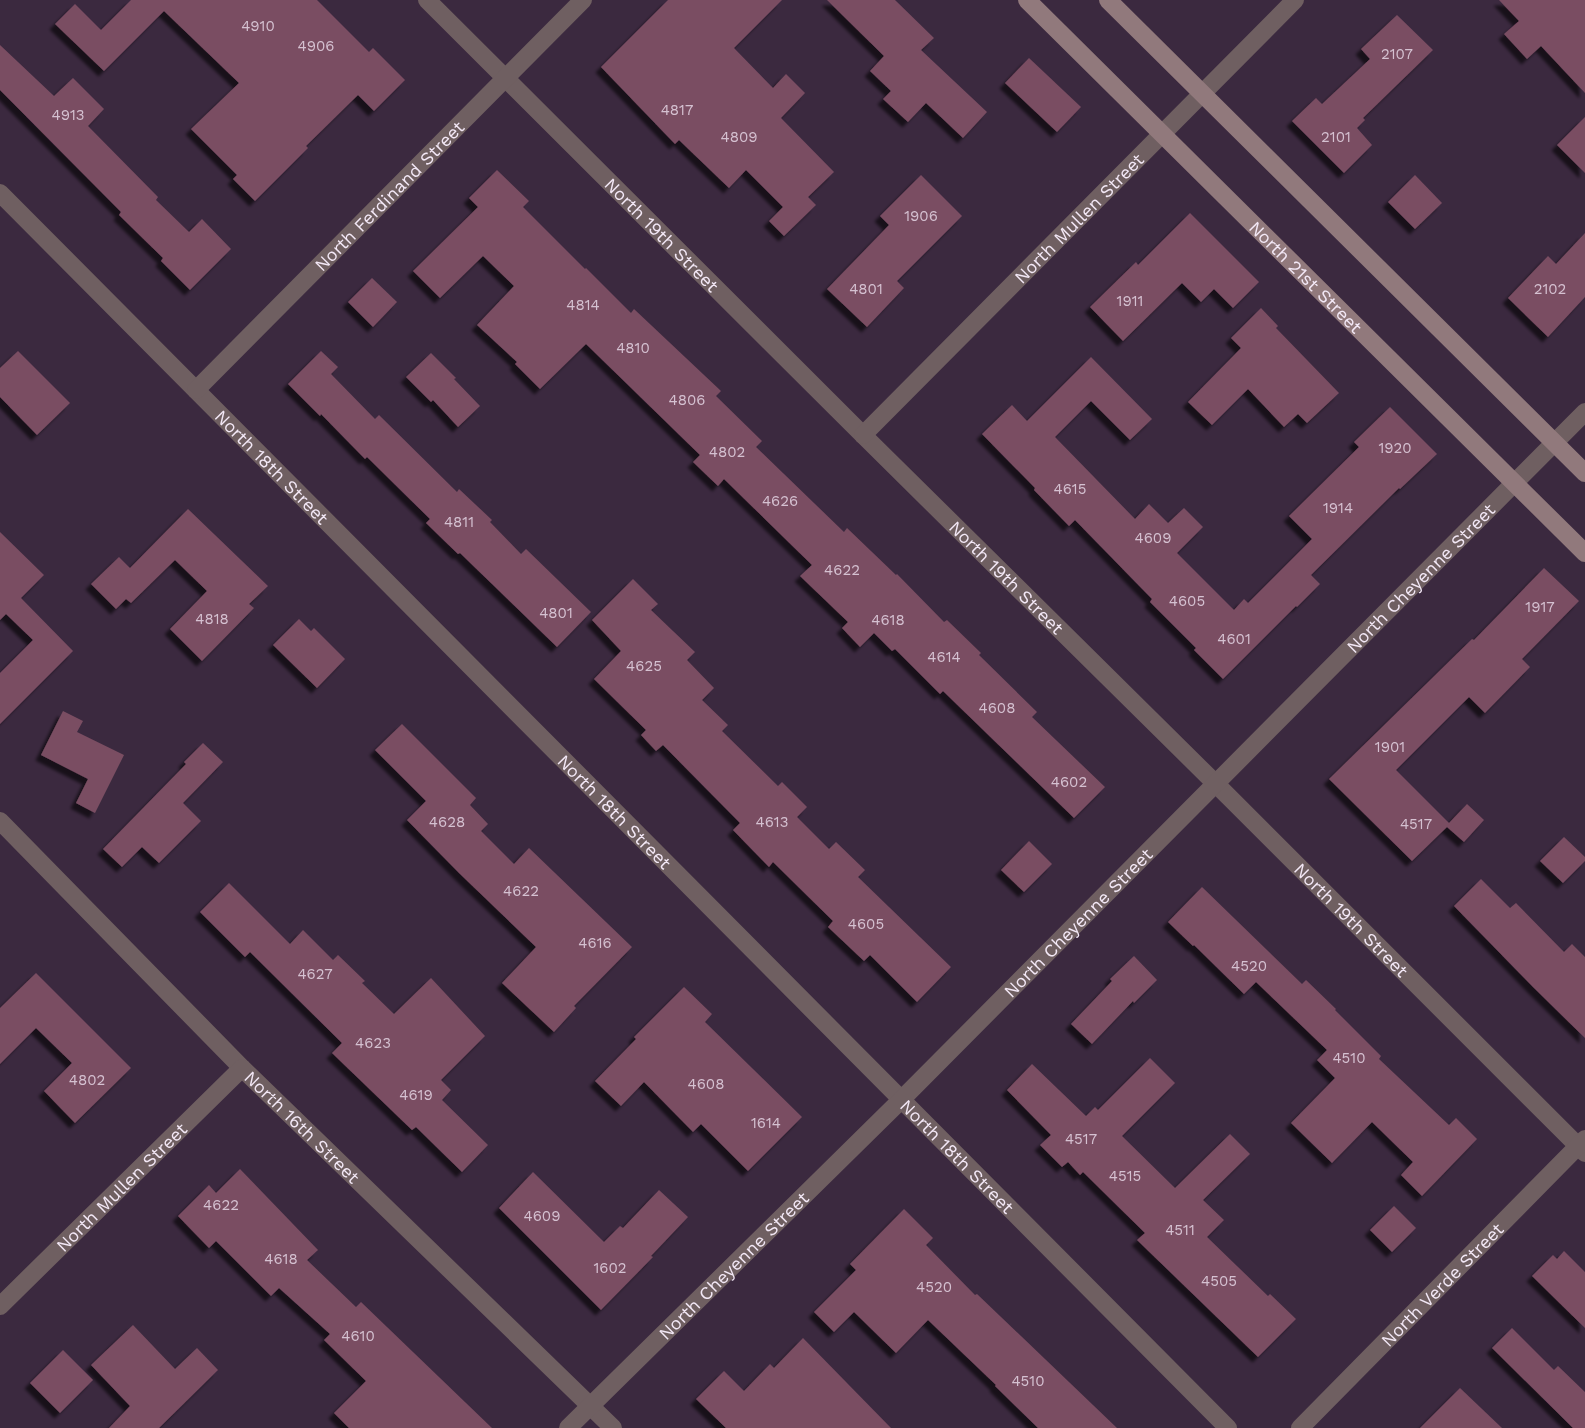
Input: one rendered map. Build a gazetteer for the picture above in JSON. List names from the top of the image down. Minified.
{"streets":{"main road":["North 21st Street"],"street":["North Ferdinand Street","North Mullen Street","North 19th Street","North 18th Street","North Cheyenne Street","North 16th Street","North Verde Street"]},"crossings":[["North Ferdinand Street","North 19th Street"],["North Ferdinand Street","North 18th Street"],["North Mullen Street","North 19th Street"],["North Mullen Street","North 21st Street"],["North Mullen Street","North 16th Street"],["North 19th Street","North Cheyenne Street"],["North 19th Street","North Verde Street"],["North 21st Street","North Cheyenne Street"],["North 18th Street","North Cheyenne Street"],["North Cheyenne Street","North 16th Street"]],"house_numbers":["4910","4906","2107","4817","4913","4809","2101","1906","4801","2102","1911","4814","4810","4806","1920","4802","4615","4626","1914","4811","4609","4622","4605","1917","4801","4818","4618","4601","4614","4625","4608","1901","4602","4628","4613","4517","4622","4605","4616","4520","4627","4623","4510","4802","4608","4619","1614","4517","4515","4622","4609","4511","4618","1602","4505","4520","4610","4510"]}
